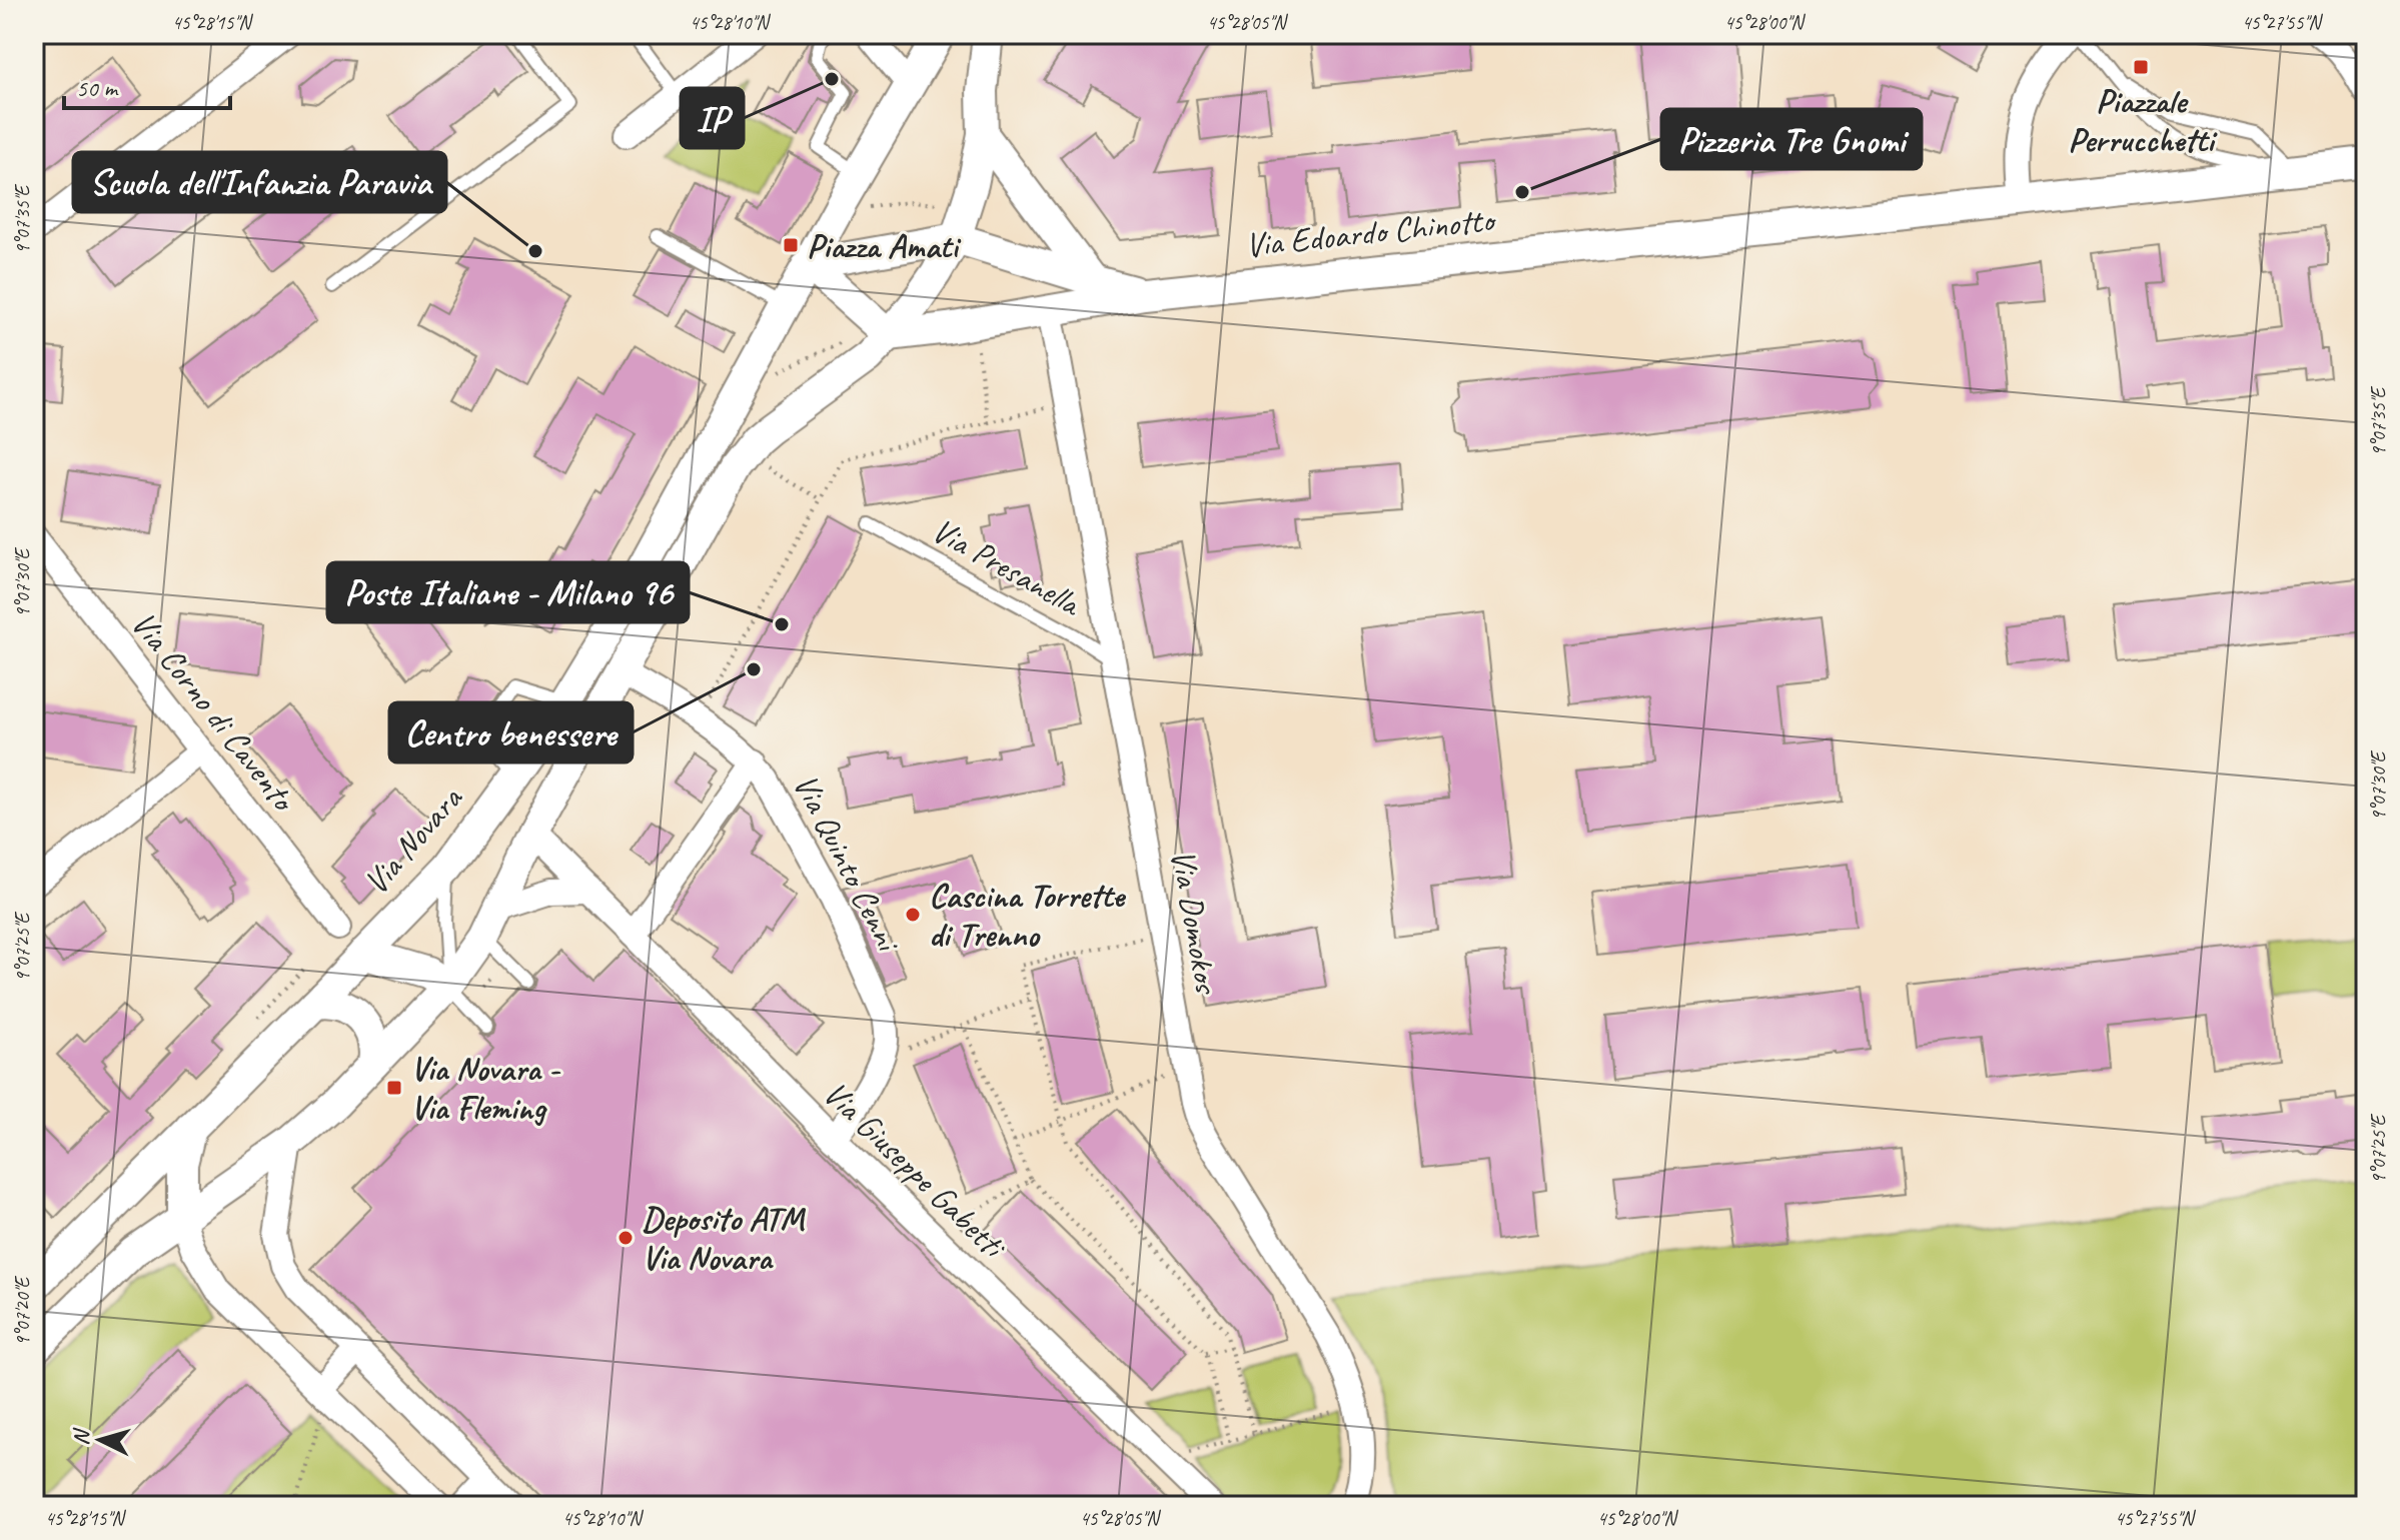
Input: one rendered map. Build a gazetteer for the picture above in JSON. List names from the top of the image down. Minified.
{"streets":{"street":["Via Edoardo Chinotto","Via Corno di Cavento","Via Novara","Via Quinto Cenni","Via Domokos","Via Giuseppe Gabetti"],"lane":["Via Presanella"]},"crossings":[["Via Edoardo Chinotto","Via Domokos"],["Via Presanella","Via Domokos"],["Via Quinto Cenni","Via Giuseppe Gabetti"]],"places":{"transit":["Piazzale Perrucchetti","Piazza Amati","Via Novara - Via Fleming"],"other":["IP","Pizzeria Tre Gnomi","Scuola dell'Infanzia Paravia","Poste Italiane - Milano 96","Centro benessere","Cascina Torrette di Trenno","Deposito ATM Via Novara"]},"scale_bar":"50 m","north":"left","coordinates":["45°28'15\"N","45°28'10\"N","45°28'05\"N","45°28'00\"N","45°27'55\"N","9°07'35\"E","9°07'30\"E","9°07'25\"E","9°07'20\"E"]}
